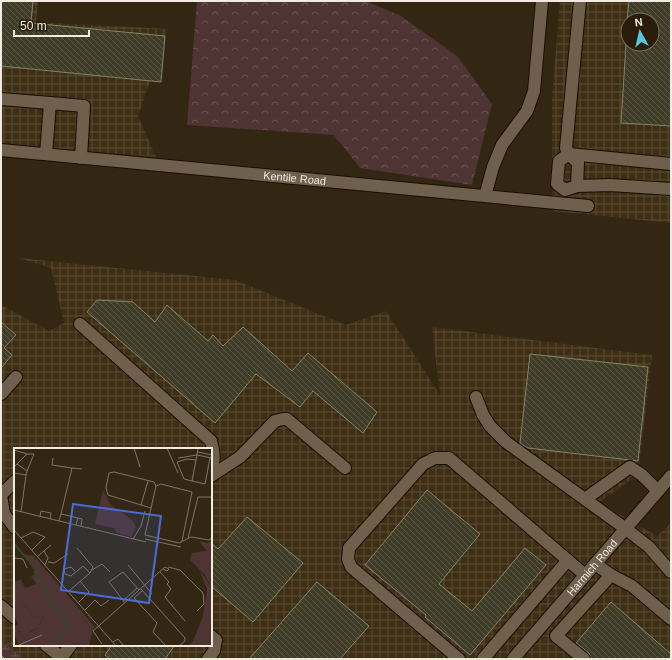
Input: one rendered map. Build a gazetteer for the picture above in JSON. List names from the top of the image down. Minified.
{"streets":{"street":["Kentile Road","Harmich Road"]},"scale_bar":"50 m","north":"top"}
